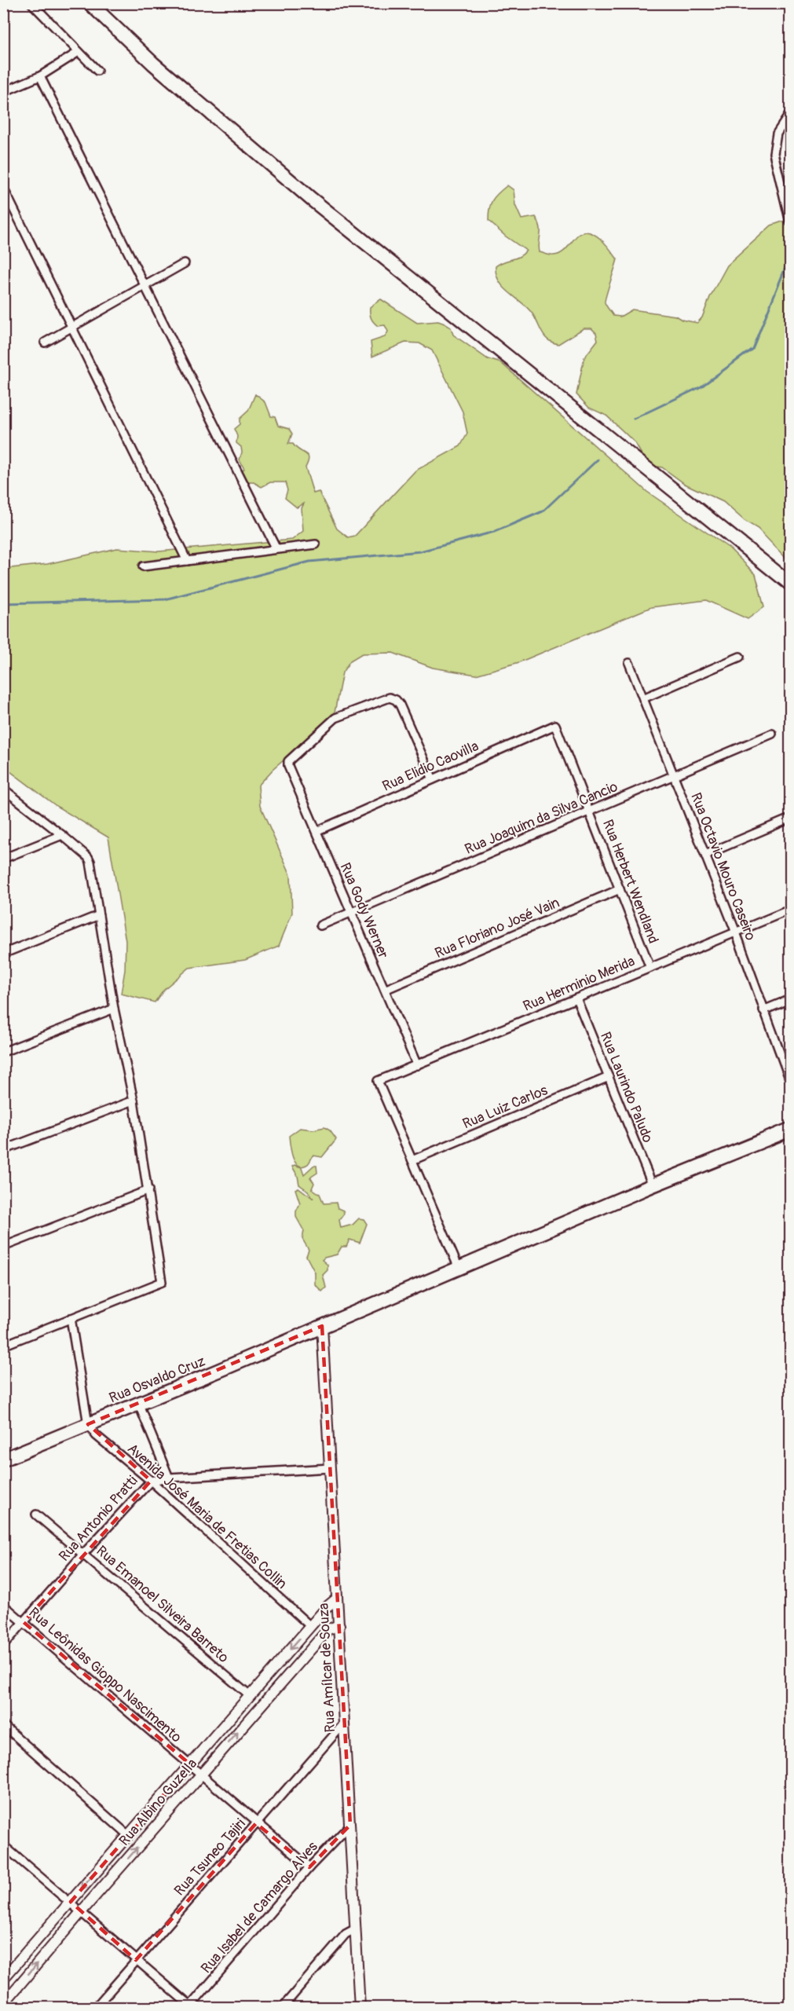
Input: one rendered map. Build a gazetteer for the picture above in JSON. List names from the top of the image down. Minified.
{"streets":{"highway":["Rua Osvaldo Cruz"],"street":["Rua Elidio Caovilla","Rua Joaquim da Silva Cancio","Rua Octavio Mouro Caseiro","Rua Herbert Wendland","Rua Gody Werner","Rua Floriano José Vain","Rua Herminio Merida","Rua Laurindo Paludo","Rua Luiz Carlos","Avenida José Maria de Fretias Collin","Rua Antonio Pratti","Rua Emanoel Silveira Barreto","Rua Amílcar de Souza","Rua Leônidas Gioppo Nascimento","Rua Albino Guzella","Rua Tsuneo Tajiri","Rua Isabel de Camargo Alves"]},"crossings":[["Rua Elidio Caovilla","Rua Herbert Wendland"],["Rua Elidio Caovilla","Rua Gody Werner"],["Rua Joaquim da Silva Cancio","Rua Octavio Mouro Caseiro"],["Rua Joaquim da Silva Cancio","Rua Herbert Wendland"],["Rua Joaquim da Silva Cancio","Rua Gody Werner"],["Rua Octavio Mouro Caseiro","Rua Herminio Merida"],["Rua Herbert Wendland","Rua Floriano José Vain"],["Rua Herbert Wendland","Rua Herminio Merida"],["Rua Gody Werner","Rua Floriano José Vain"],["Rua Gody Werner","Rua Herminio Merida"],["Rua Herminio Merida","Rua Laurindo Paludo"],["Rua Herminio Merida","Rua Luiz Carlos"],["Rua Laurindo Paludo","Rua Luiz Carlos"],["Rua Laurindo Paludo","Rua Osvaldo Cruz"],["Rua Osvaldo Cruz","Avenida José Maria de Fretias Collin"],["Rua Osvaldo Cruz","Rua Amílcar de Souza"],["Avenida José Maria de Fretias Collin","Rua Antonio Pratti"],["Avenida José Maria de Fretias Collin","Rua Albino Guzella"],["Rua Antonio Pratti","Rua Emanoel Silveira Barreto"],["Rua Antonio Pratti","Rua Amílcar de Souza"],["Rua Antonio Pratti","Rua Leônidas Gioppo Nascimento"],["Rua Emanoel Silveira Barreto","Rua Albino Guzella"],["Rua Amílcar de Souza","Rua Albino Guzella"],["Rua Amílcar de Souza","Rua Tsuneo Tajiri"],["Rua Amílcar de Souza","Rua Isabel de Camargo Alves"],["Rua Leônidas Gioppo Nascimento","Rua Albino Guzella"],["Rua Leônidas Gioppo Nascimento","Rua Tsuneo Tajiri"],["Rua Leônidas Gioppo Nascimento","Rua Isabel de Camargo Alves"]]}
